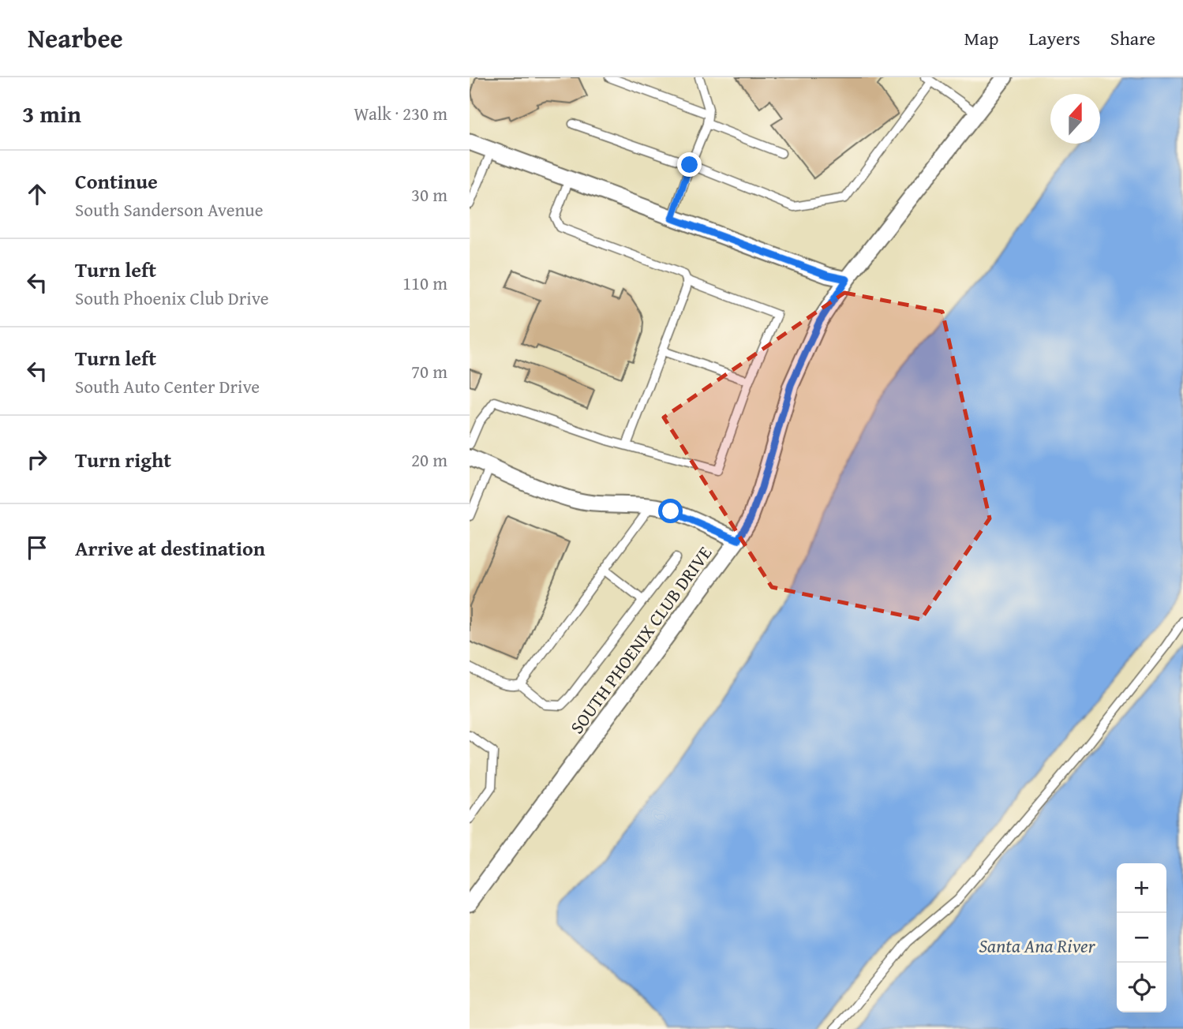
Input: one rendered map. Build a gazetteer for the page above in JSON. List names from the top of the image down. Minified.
{"streets":{"street":["SOUTH PHOENIX CLUB DRIVE"]},"water":["Santa Ana River"],"north":"top","page":{"header":"Nearbee","nav":["Map","Layers","Share"],"heading":["3 min","Walk · 230 m"],"list":[["Continue","South Sanderson Avenue","30 m"],["Turn left","South Phoenix Club Drive","110 m"],["Turn left","South Auto Center Drive","70 m"],["Turn right","20 m"],"Arrive at destination"],"map_buttons":["+","−"]}}
